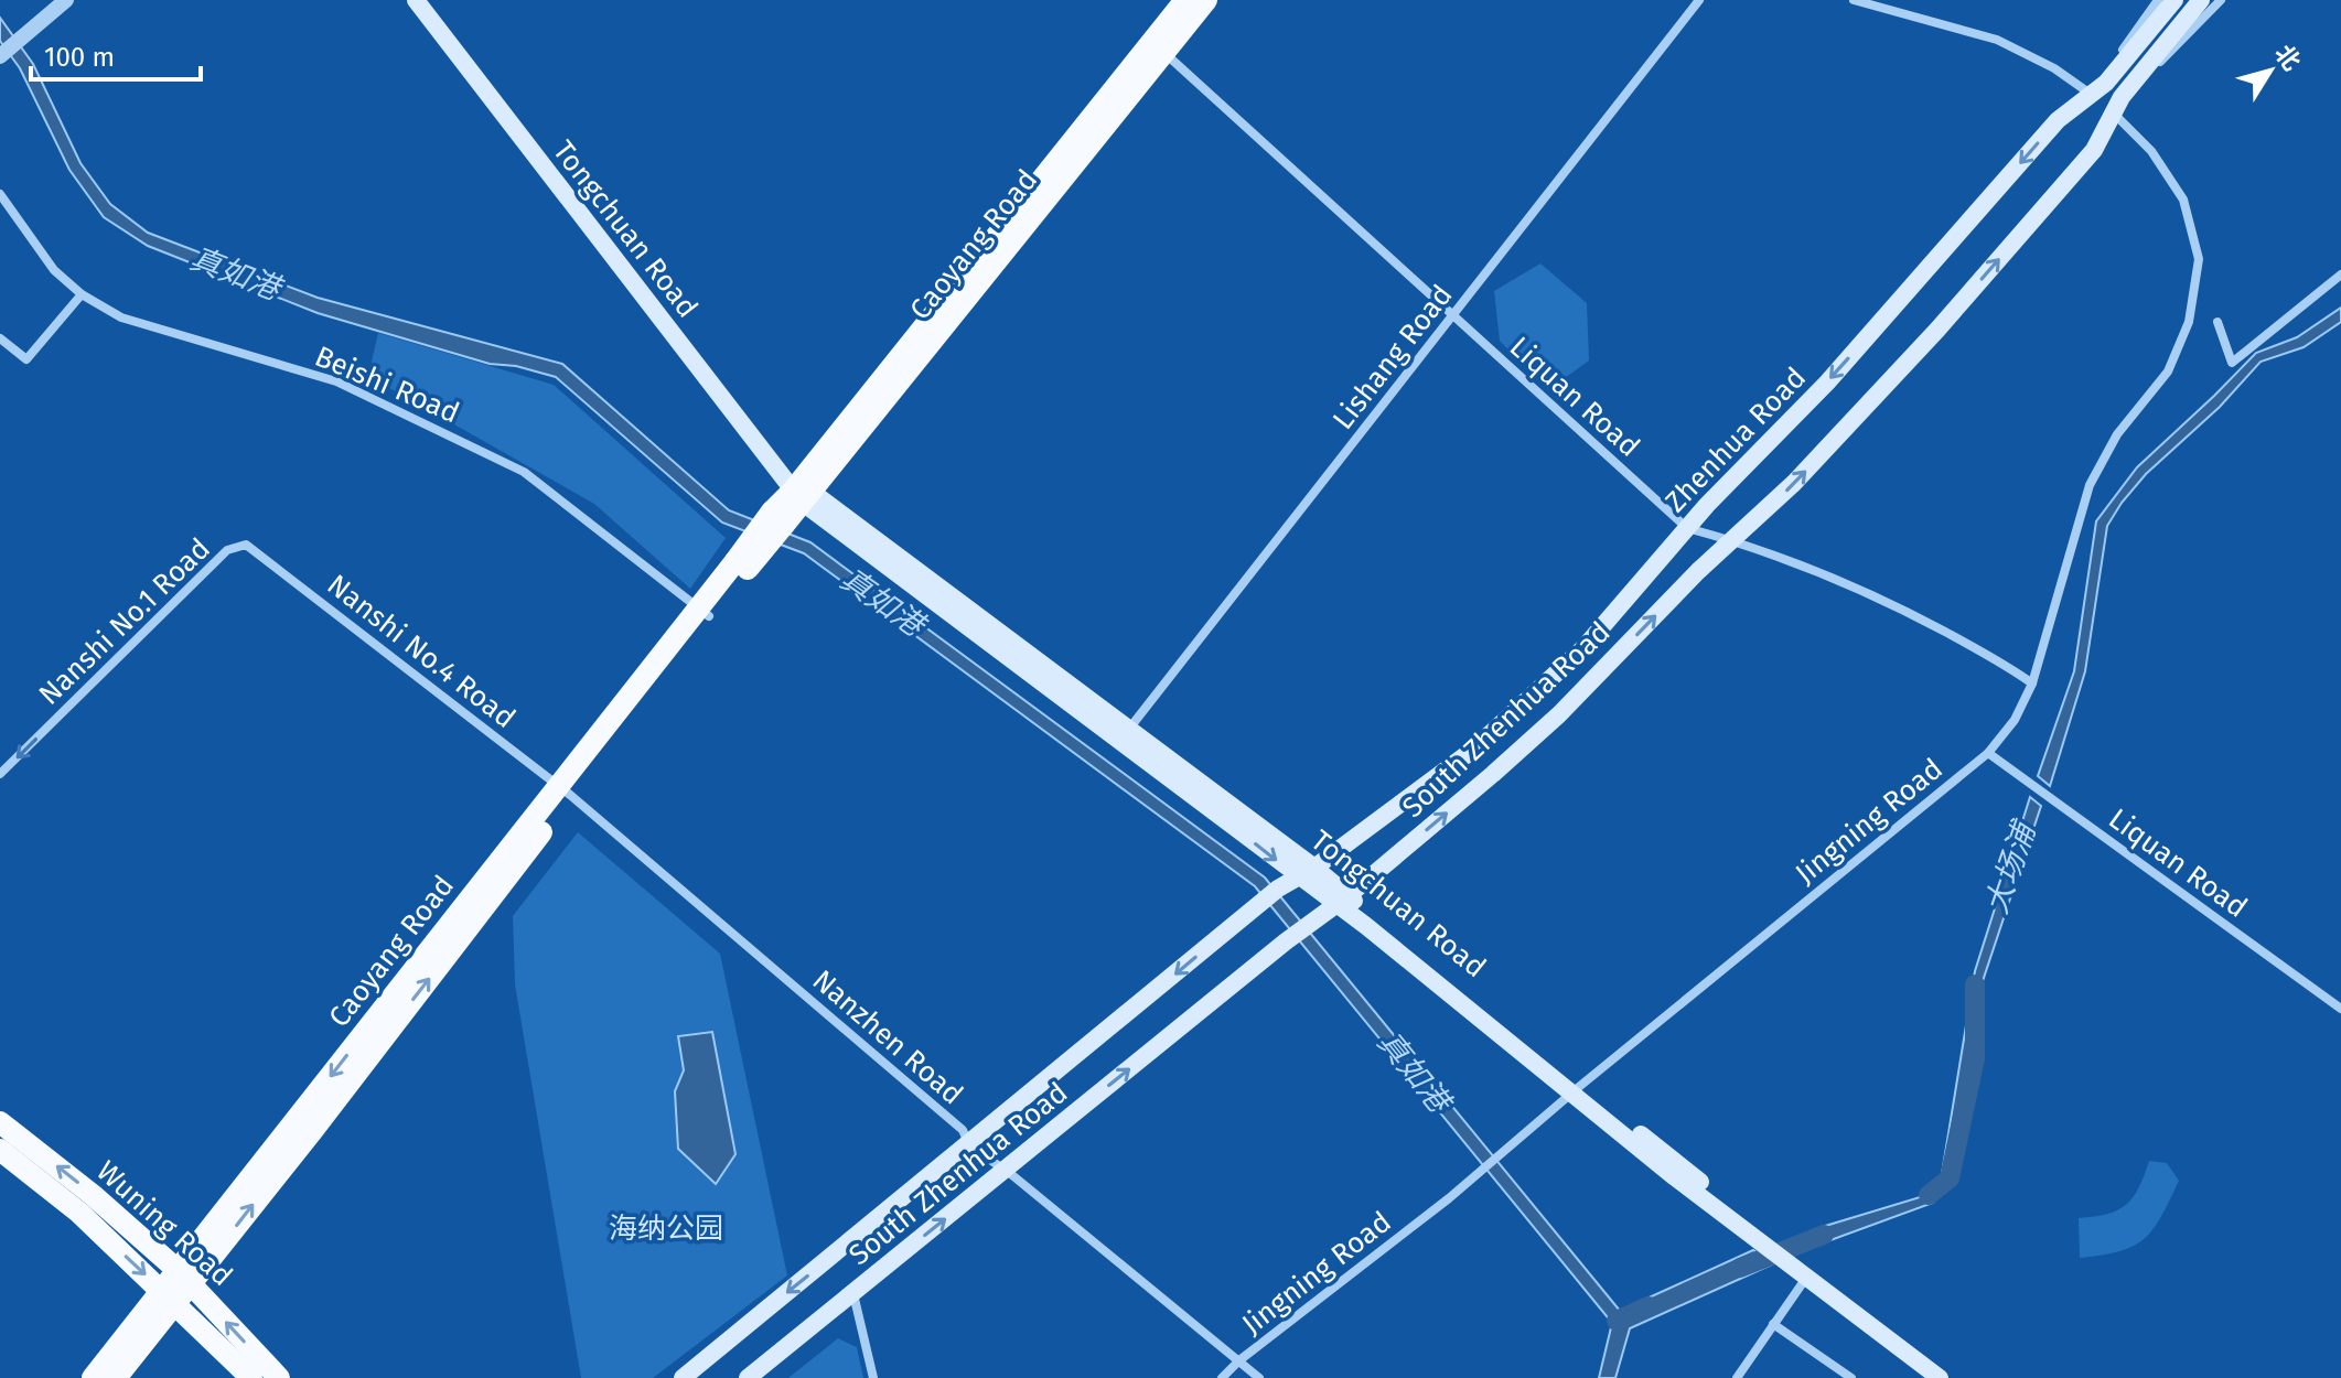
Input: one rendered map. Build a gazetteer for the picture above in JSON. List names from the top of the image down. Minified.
{"streets":{"main road":["Tongchuan Road","Caoyang Road","Zhenhua Road","South Zhenhua Road","Wuning Road"],"street":["Lishang Road","Beishi Road","Liquan Road","Nanshi No.1 Road","Nanshi No.4 Road","Jingning Road","Nanzhen Road"]},"crossings":[["Tongchuan Road","Caoyang Road"],["Tongchuan Road","Lishang Road"],["Tongchuan Road","Zhenhua Road"],["Tongchuan Road","South Zhenhua Road"],["Tongchuan Road","Jingning Road"],["Caoyang Road","Beishi Road"],["Caoyang Road","Liquan Road"],["Caoyang Road","Nanshi No.4 Road"],["Caoyang Road","Nanzhen Road"],["Caoyang Road","Wuning Road"],["Lishang Road","Liquan Road"],["Liquan Road","Zhenhua Road"],["Liquan Road","South Zhenhua Road"],["Liquan Road","Jingning Road"],["Zhenhua Road","South Zhenhua Road"],["Nanshi No.1 Road","Nanshi No.4 Road"],["Nanshi No.4 Road","Nanzhen Road"],["South Zhenhua Road","Jingning Road"],["South Zhenhua Road","Nanzhen Road"],["Jingning Road","Nanzhen Road"]],"one_way":["Zhenhua Road","Nanshi No.1 Road"],"water":["真如港","大场浦"],"parks":["海纳公园"],"scale_bar":"100 m","north":"top right"}
